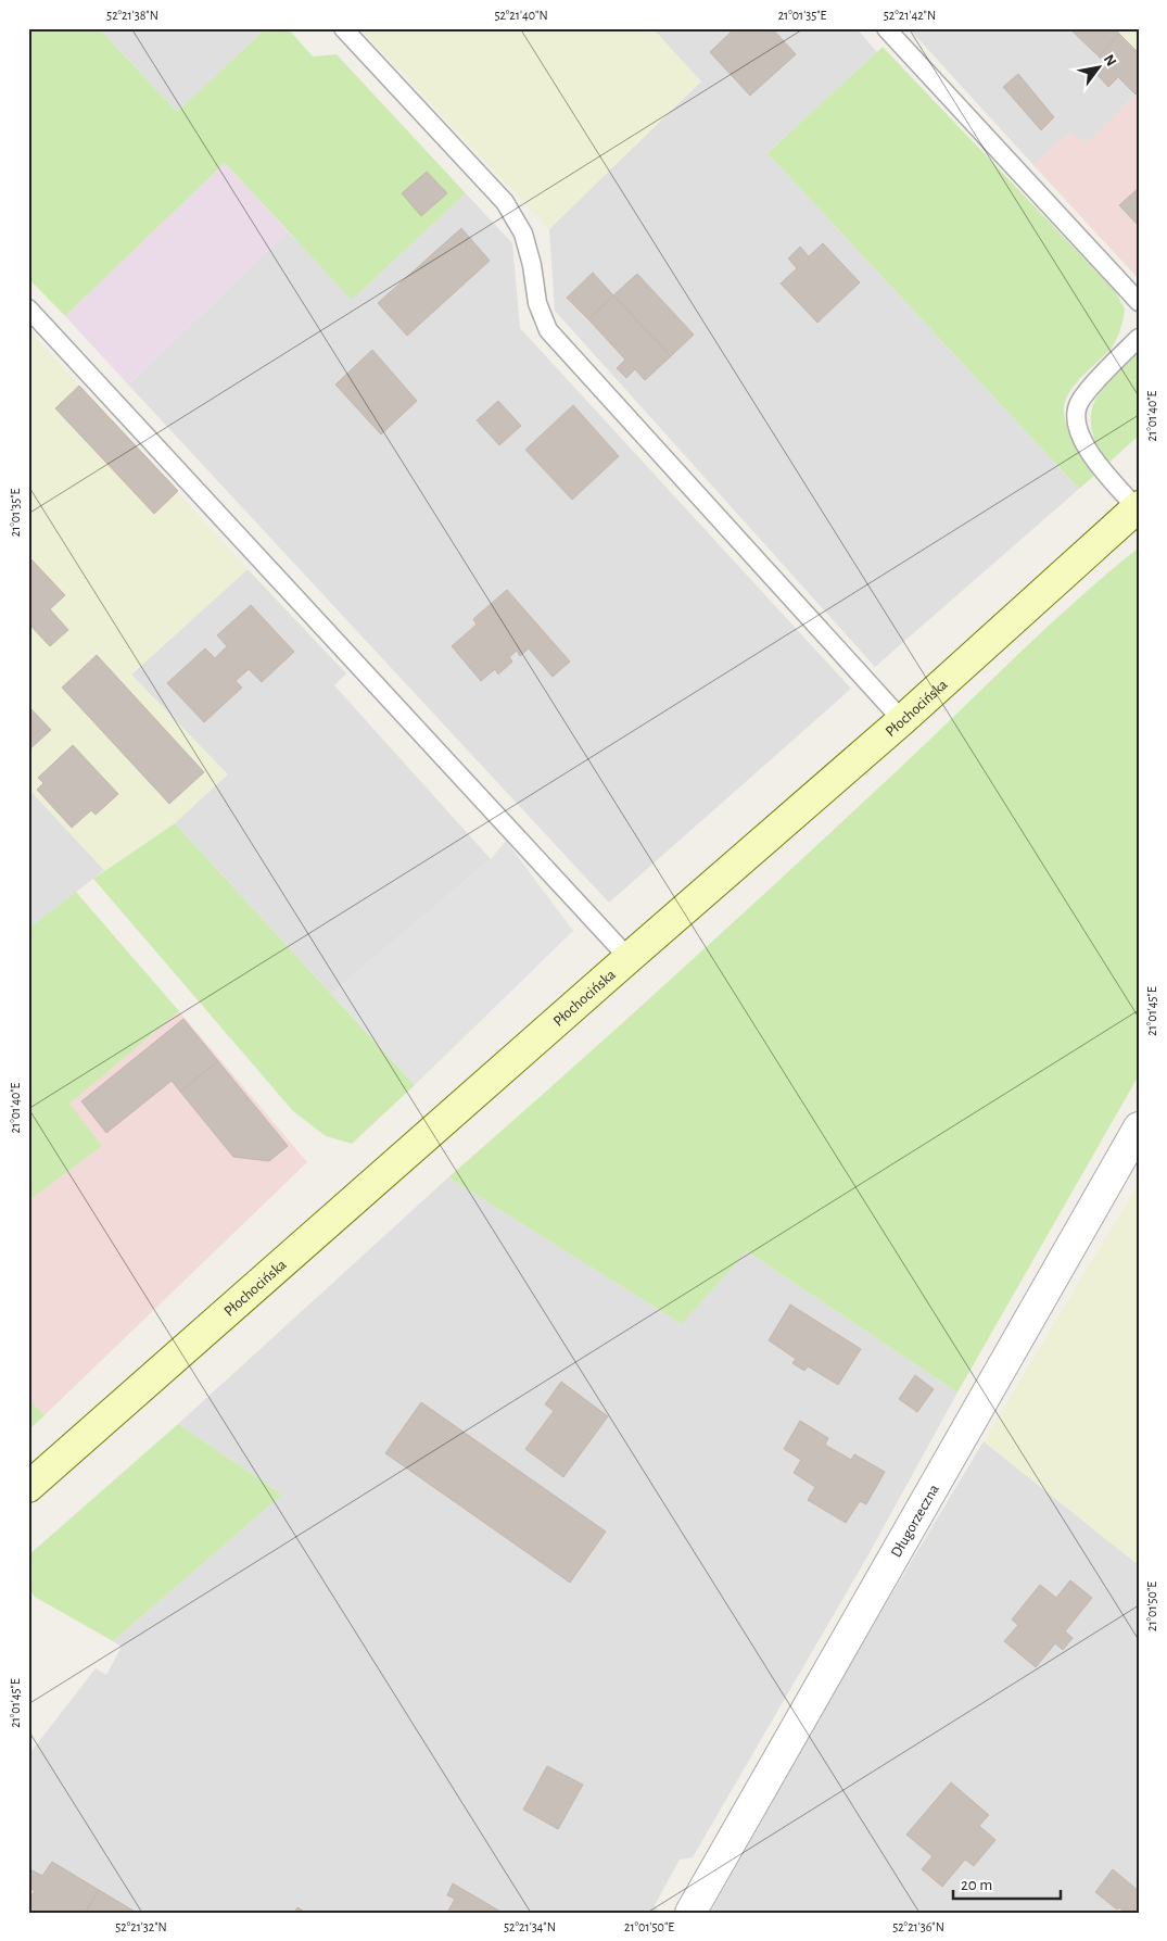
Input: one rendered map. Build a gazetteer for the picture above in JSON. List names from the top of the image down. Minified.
{"streets":{"main road":["Płochocińska"],"street":["Długorzeczna"]},"scale_bar":"20 m","north":"top right","coordinates":["52°21'38\"N","52°21'40\"N","21°01'35\"E","52°21'42\"N","21°01'40\"E","21°01'45\"E","21°01'50\"E","52°21'32\"N","52°21'34\"N","52°21'36\"N"]}
